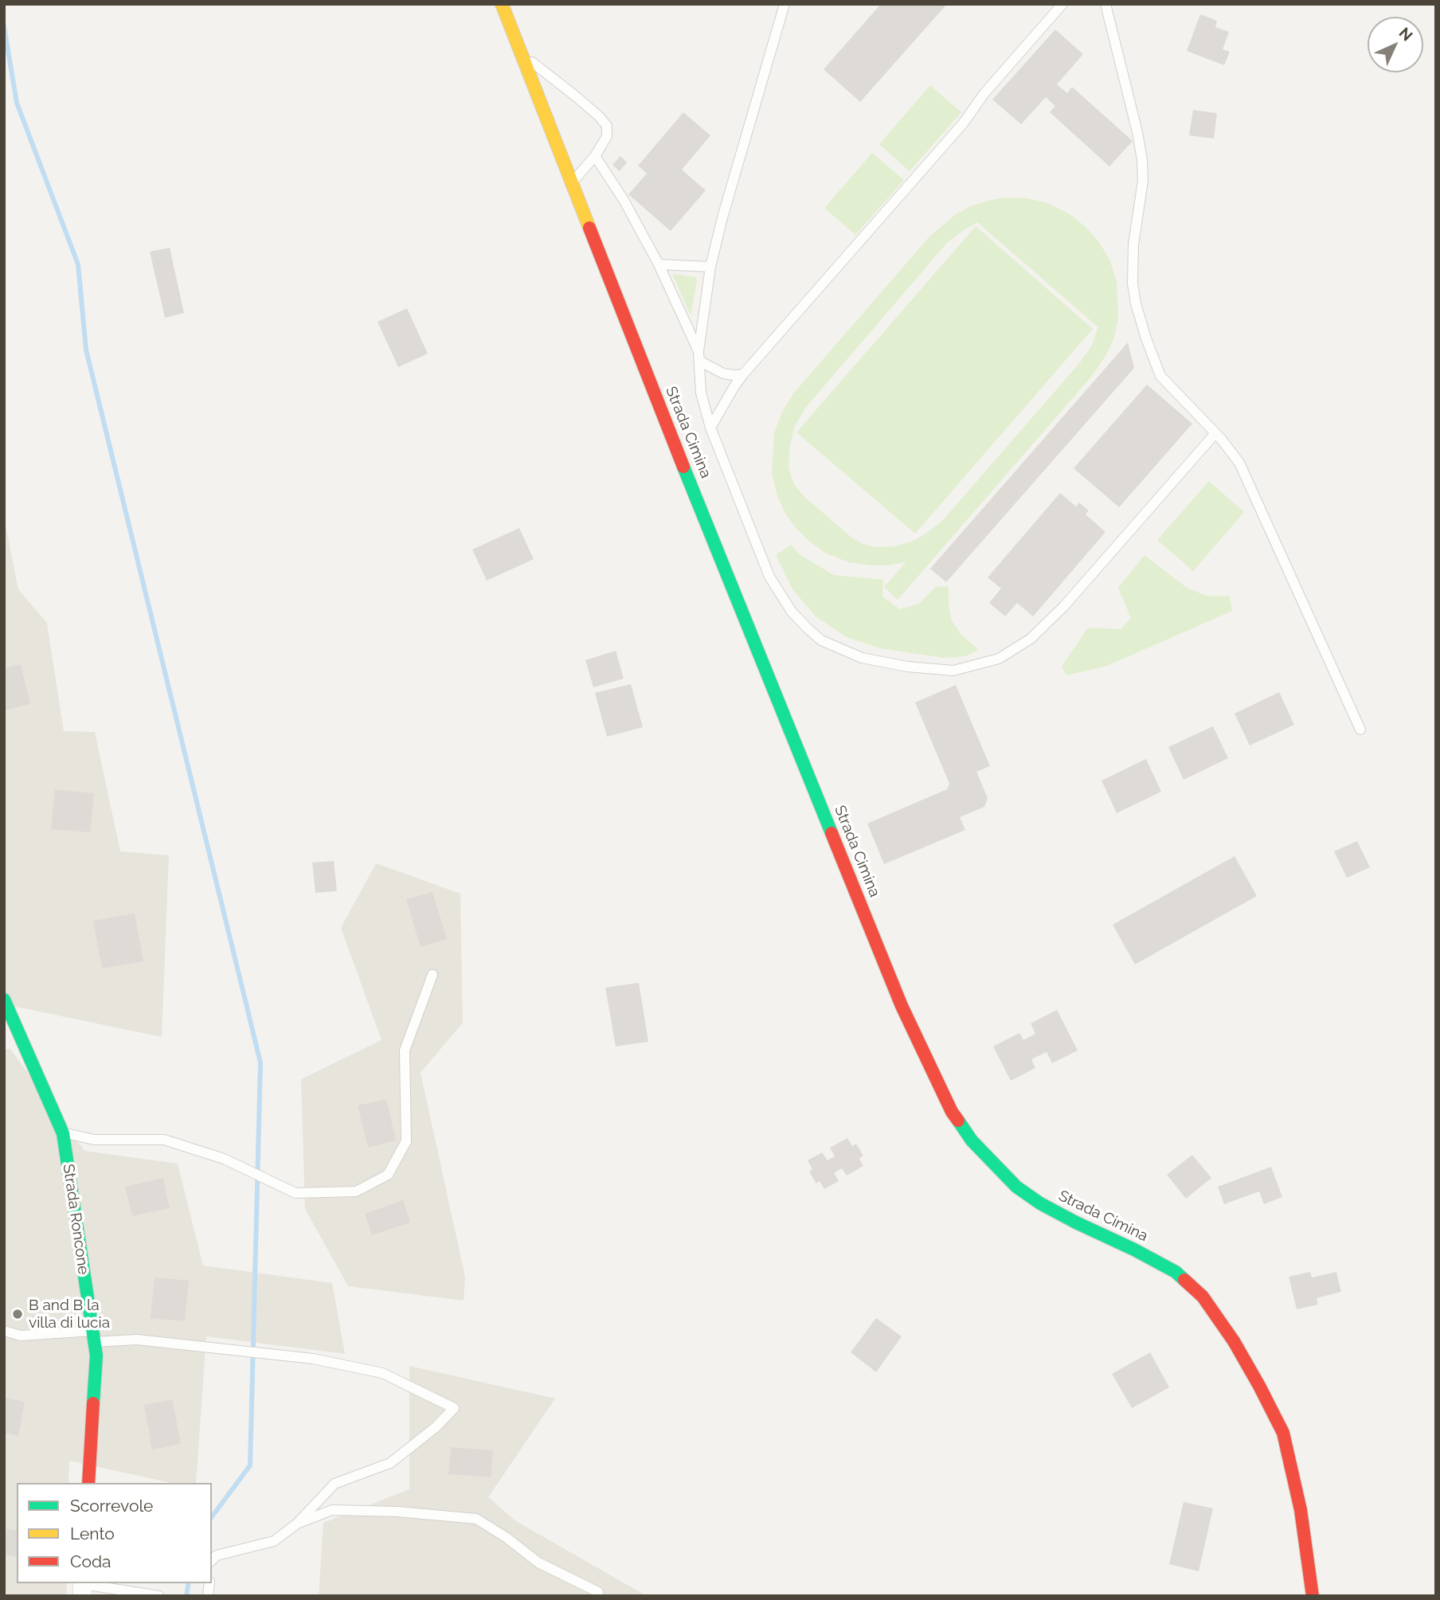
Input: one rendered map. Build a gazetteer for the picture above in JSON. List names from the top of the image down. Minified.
{"streets":{"main road":["Strada Cimina","Strada Roncone"]},"places":["B and B la villa di lucia"],"legend":["Scorrevole","Lento","Coda"],"north":"top right"}
